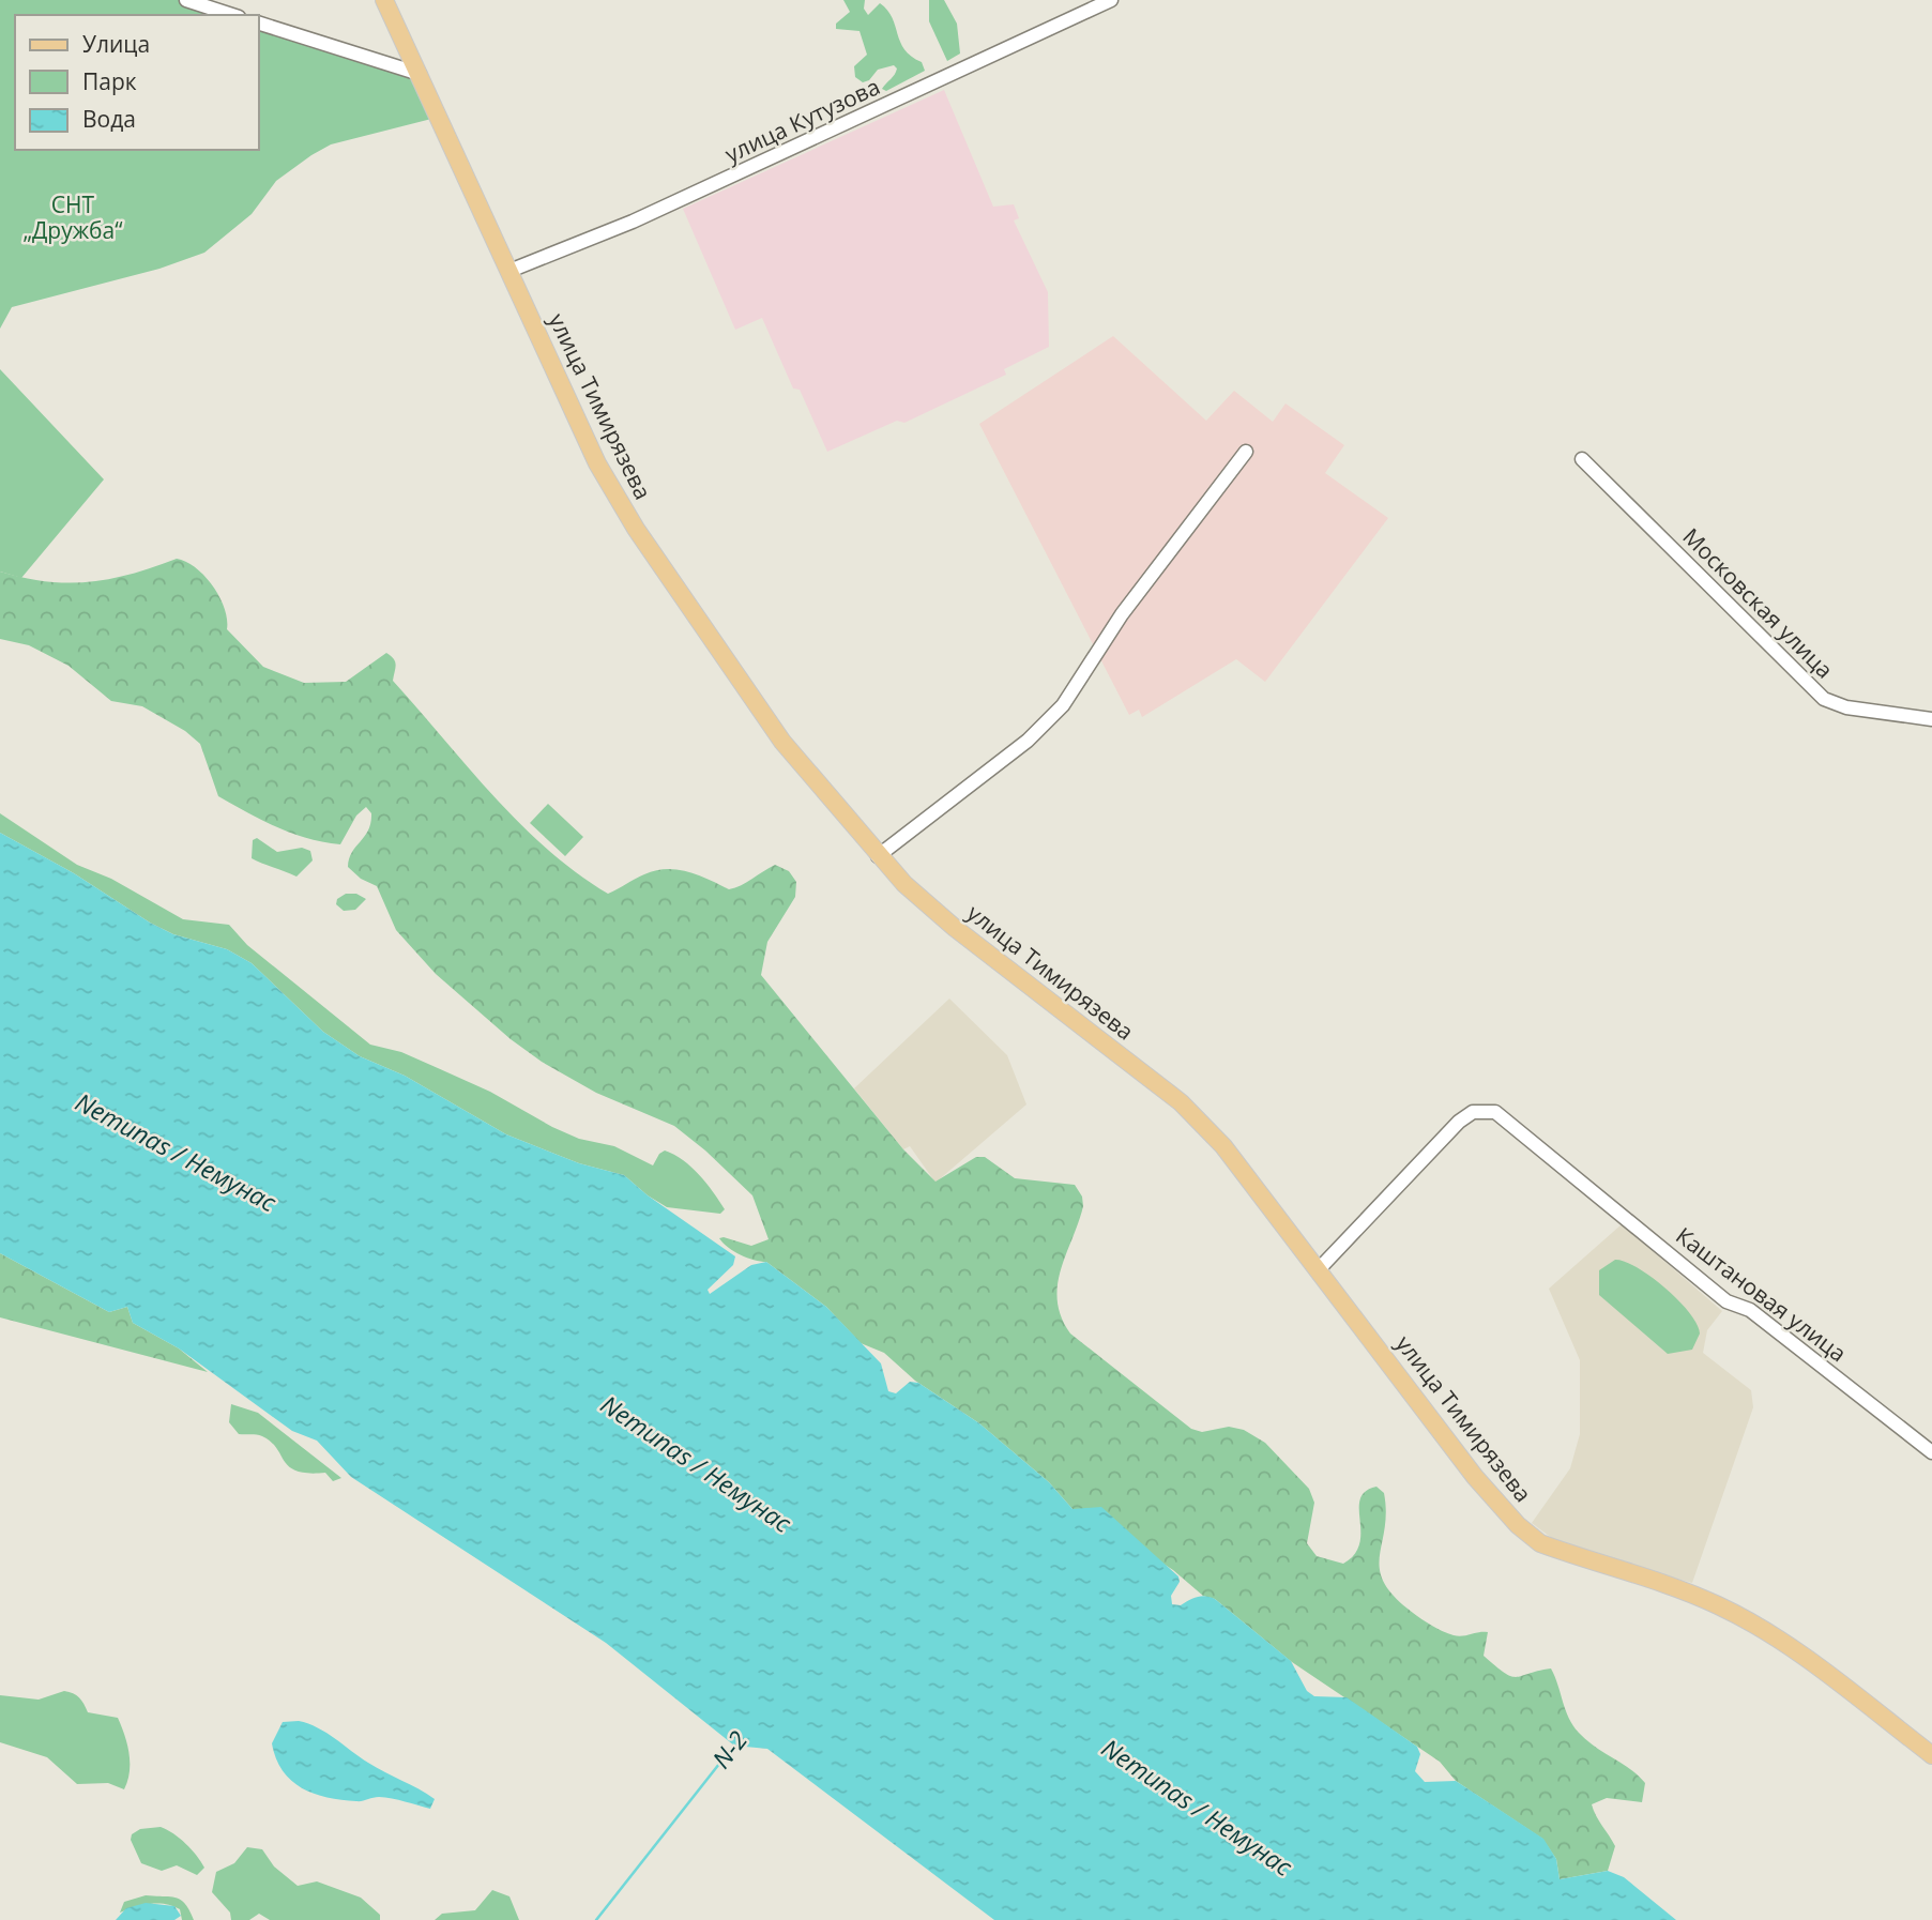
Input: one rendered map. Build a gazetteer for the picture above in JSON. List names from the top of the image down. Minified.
{"streets":{"main road":["улица Тимирязева"],"street":["улица Кутузова","Московская улица","Каштановая улица"]},"crossings":[["улица Кутузова","улица Тимирязева"],["улица Тимирязева","Каштановая улица"]],"water":["Nemunas / Немунас","N-2"],"parks":["СНТ „Дружба“"],"legend":["Улица","Парк","Вода"]}
